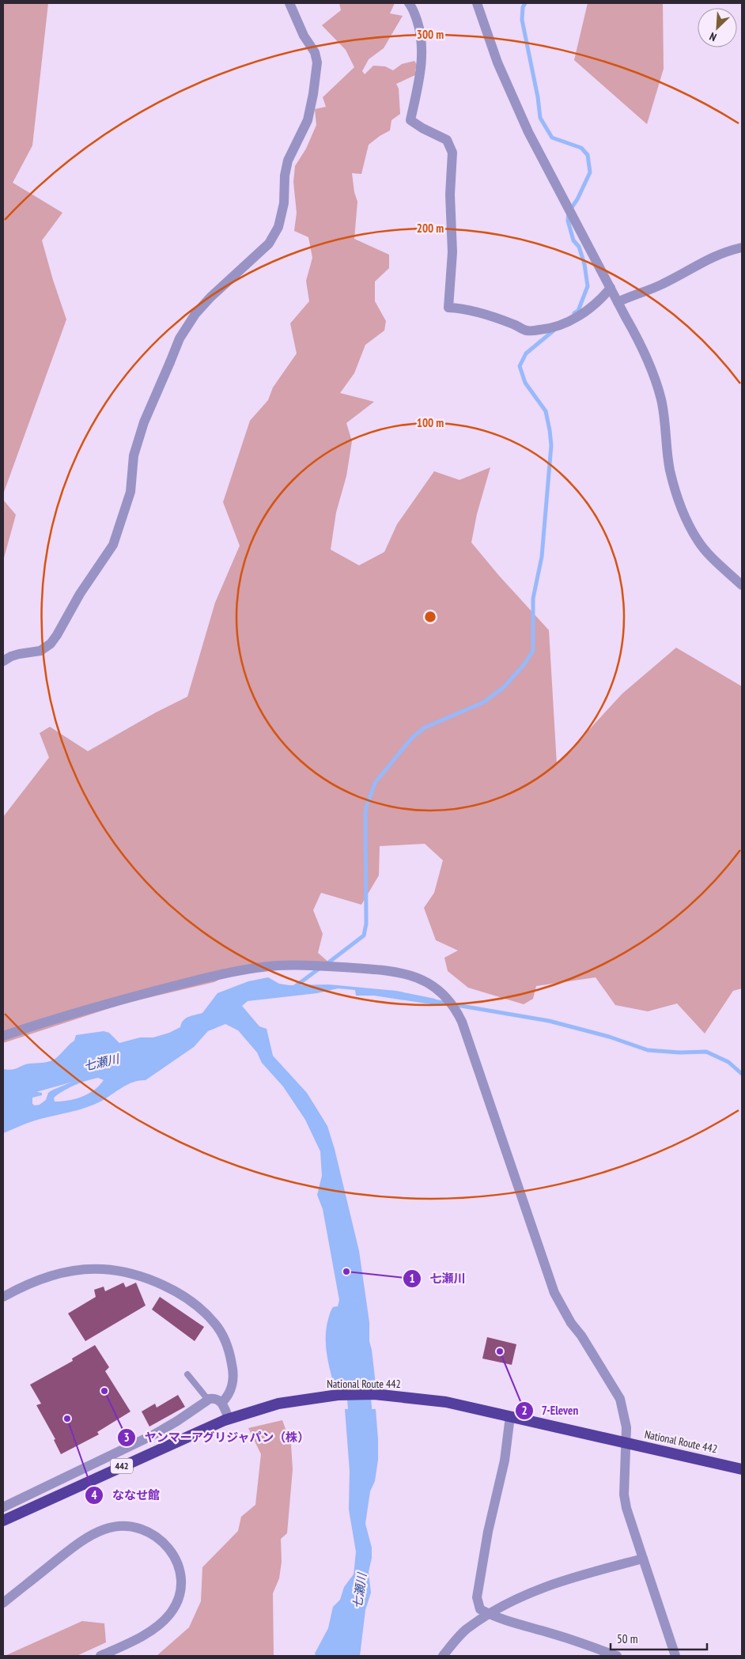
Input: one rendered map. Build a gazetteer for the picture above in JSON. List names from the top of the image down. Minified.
{"streets":{"highway":["National Route 442","442"]},"water":["七瀬川"],"places":["七瀬川","7-Eleven","ヤンマーアグリジャパン（株）","ななせ館"],"scale_bar":"50 m","north":"bottom left","rings":["300 m","200 m","100 m"]}
